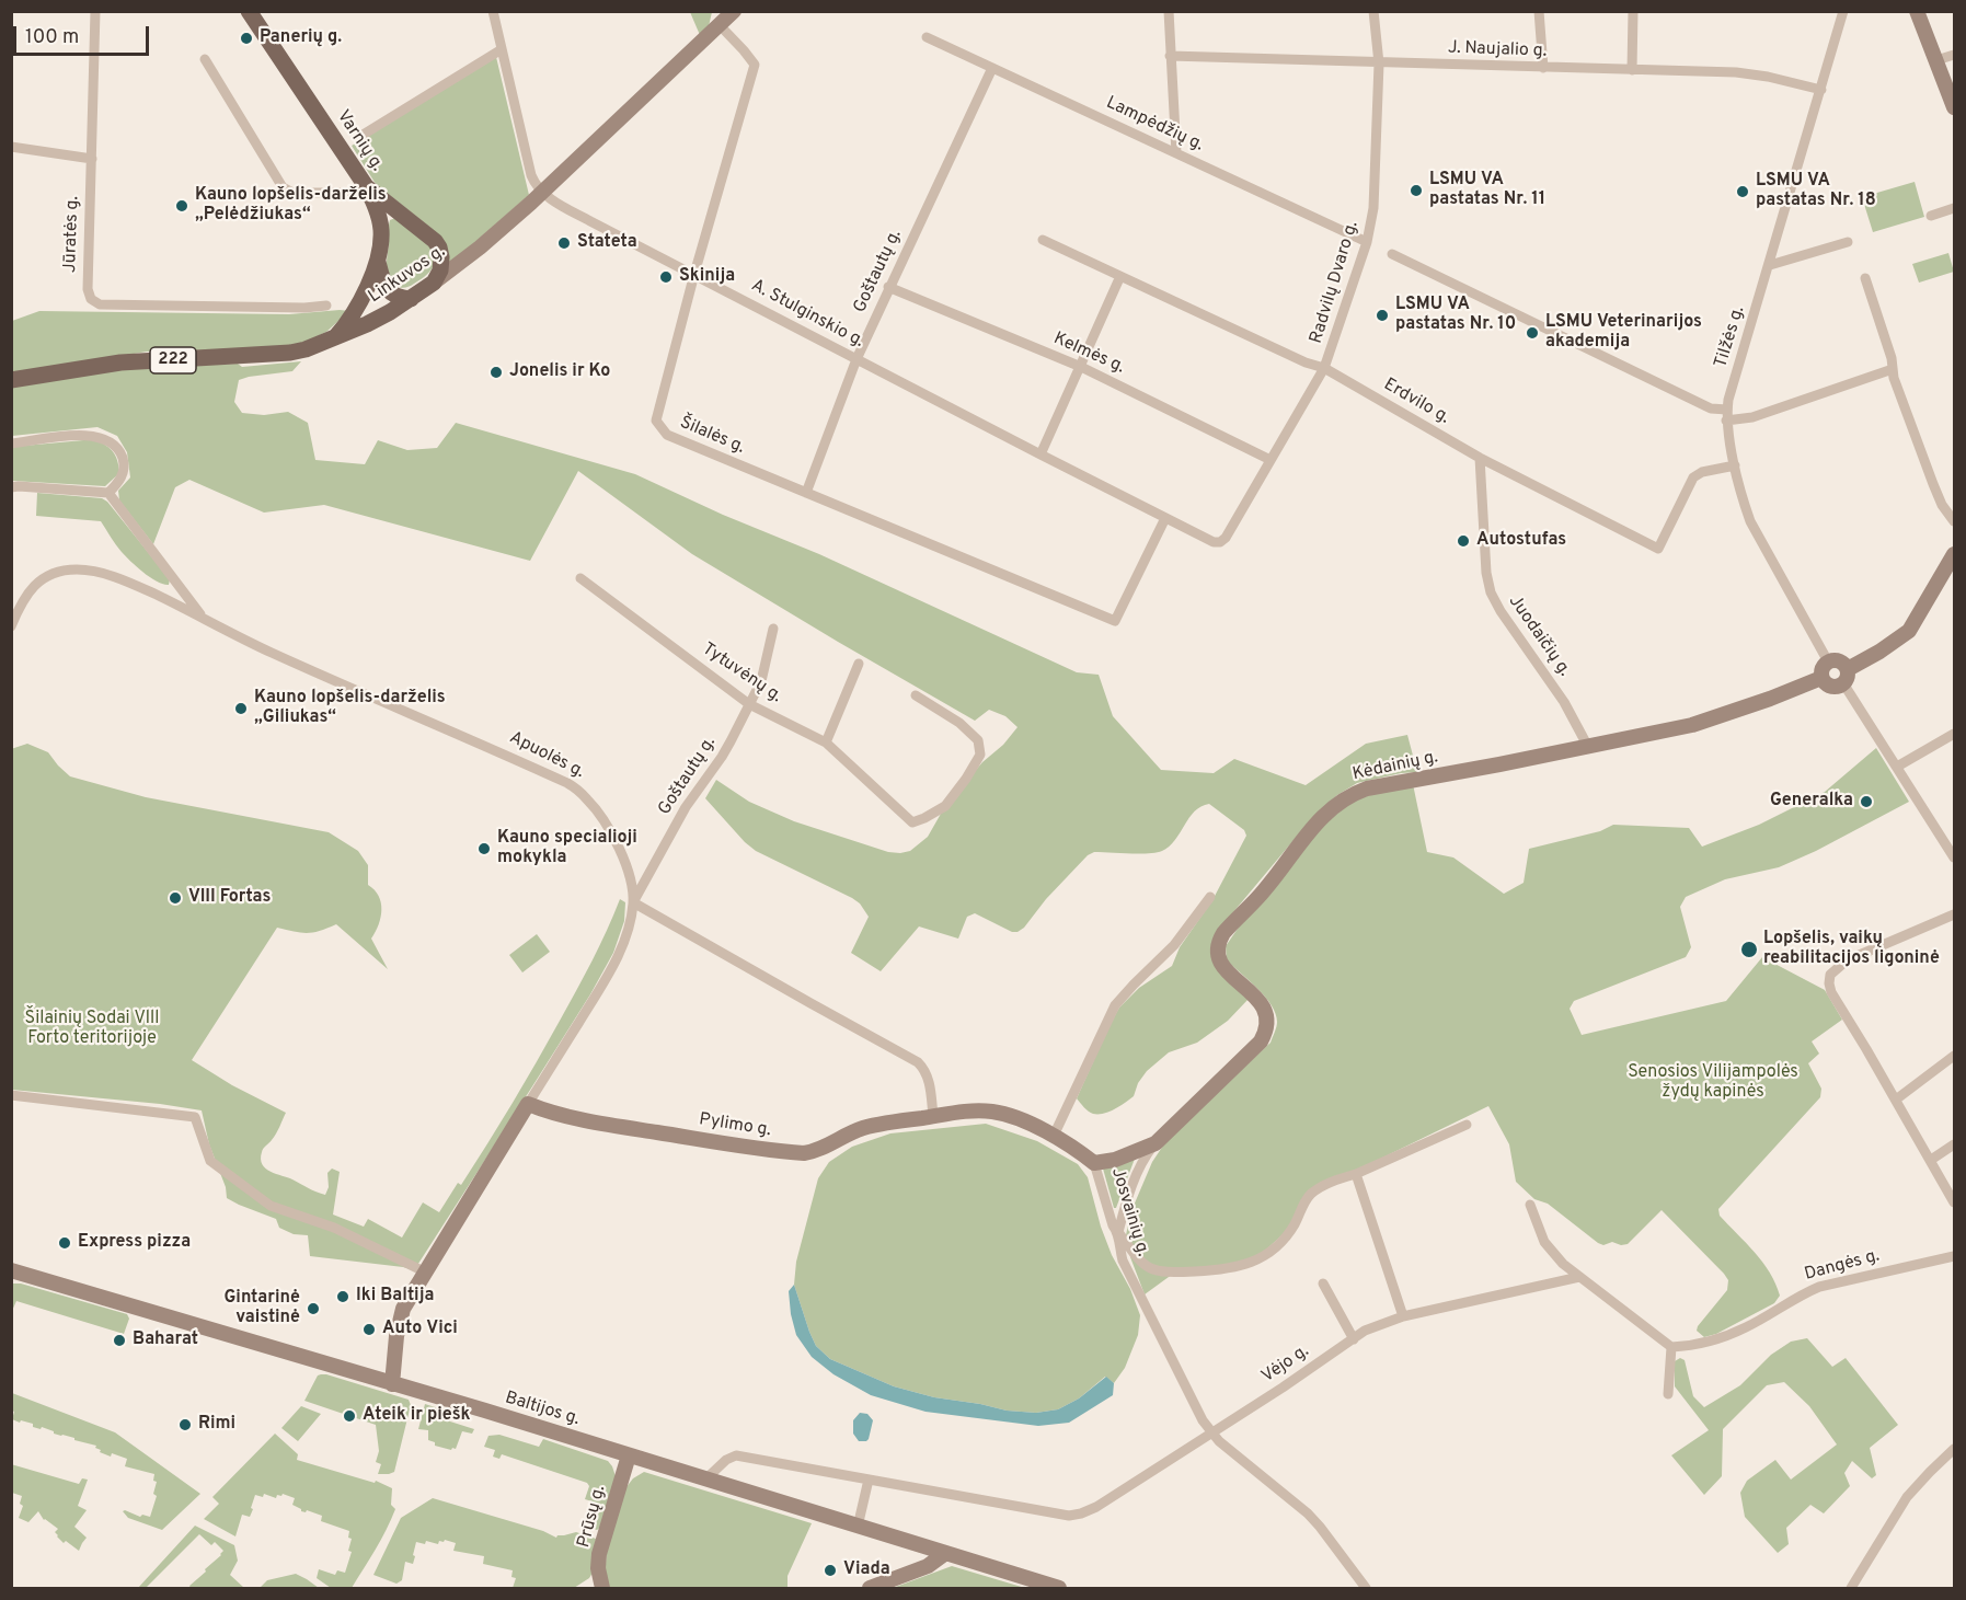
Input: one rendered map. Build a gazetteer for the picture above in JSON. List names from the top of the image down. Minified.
{"streets":{"main road":["Varnių g.","Linkuvos g.","222","Apuolės g.","Kėdainių g.","Pylimo g.","Josvainių g.","Baltijos g.","Prūsų g."],"street":["J. Naujalio g.","Lampėdžių g.","Jūratės g.","Goštautų g.","Radvilų Dvaro g.","A. Stulginskio g.","Tilžės g.","Kelmės g.","Erdvilo g.","Šilalės g.","Juodaičių g.","Tytuvėnų g.","Dangės g.","Vėjo g."]},"crossings":[["J. Naujalio g.","Radvilų Dvaro g."],["J. Naujalio g.","Tilžės g."],["Lampėdžių g.","Goštautų g."],["Lampėdžių g.","Radvilų Dvaro g."],["Varnių g.","Linkuvos g."],["Goštautų g.","A. Stulginskio g."],["Goštautų g.","Kelmės g."],["Goštautų g.","Šilalės g."],["Goštautų g.","Tytuvėnų g."],["Goštautų g.","Apuolės g."],["Linkuvos g.","A. Stulginskio g."],["Linkuvos g.","Šilalės g."],["Radvilų Dvaro g.","A. Stulginskio g."],["Radvilų Dvaro g.","Kelmės g."],["Radvilų Dvaro g.","Erdvilo g."],["A. Stulginskio g.","Šilalės g."],["Tilžės g.","Erdvilo g."],["Tilžės g.","Kėdainių g."],["Erdvilo g.","Juodaičių g."],["Juodaičių g.","Kėdainių g."],["Apuolės g.","Pylimo g."],["Apuolės g.","Baltijos g."],["Pylimo g.","Josvainių g."],["Josvainių g.","Vėjo g."],["Vėjo g.","Baltijos g."],["Baltijos g.","Prūsų g."]],"parks":["Šilainių Sodai Vlll Forto teritorijoje","Senosios Vilijampolės žydų kapinės"],"places":["Panerių g.","LSMU VA pastatas Nr. 11","LSMU VA pastatas Nr. 18","Kauno lopšelis-darželis „Pelėdžiukas“","Stateta","Skinija","LSMU VA pastatas Nr. 10","LSMU Veterinarijos akademija","Jonelis ir Ko","Autostufas","Kauno lopšelis-darželis „Giliukas“","Generalka","Kauno specialioji mokykla","VIII Fortas","Lopšelis, vaikų reabilitacijos ligoninė","Express pizza","Iki Baltija","Gintarinė vaistinė","Auto Vici","Baharat","Ateik ir piešk","Rimi","Viada"],"scale_bar":"100 m"}
